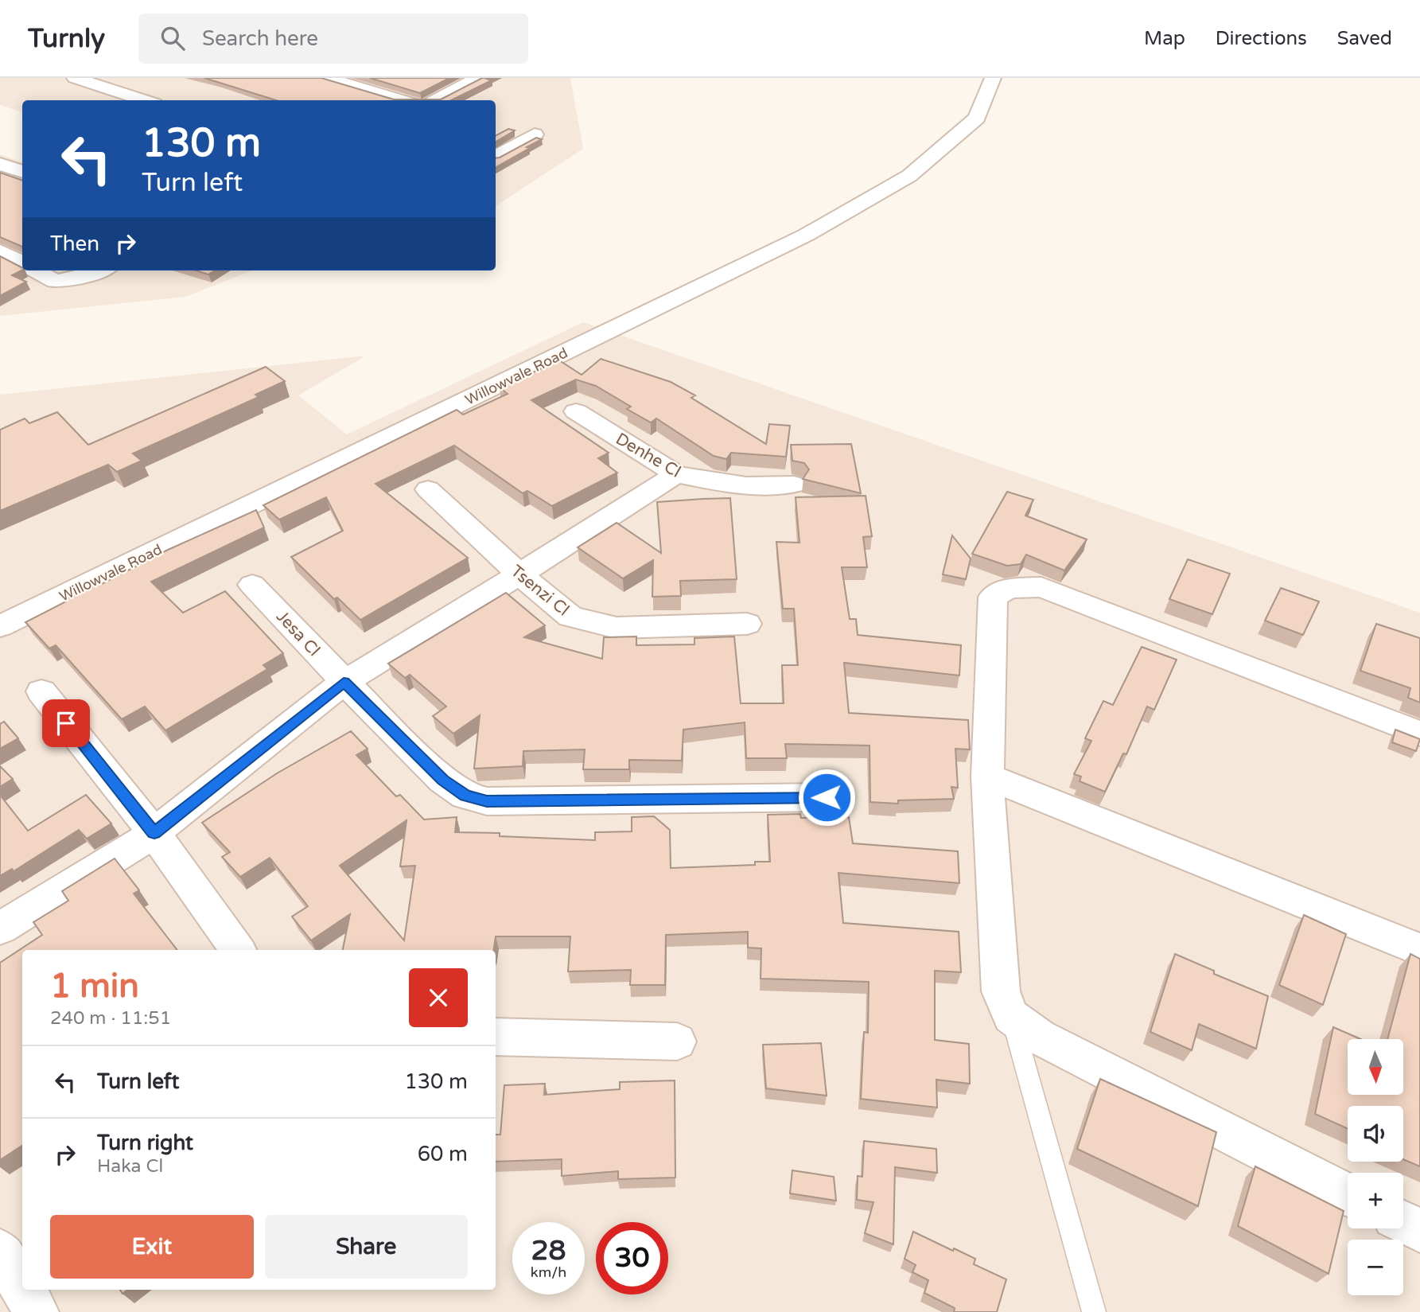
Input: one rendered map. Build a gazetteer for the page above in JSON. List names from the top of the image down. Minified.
{"streets":{"street":["Willowvale Road","Denhe Cl","Tsenzi Cl","Jesa Cl"]},"north":"bottom","page":{"header":"Turnly","search":"Search here","nav":["Map","Directions","Saved"],"turn":["130 m","Turn left"],"then":"Then","heading":["1 min","240 m · 11:51"],"map_buttons":["+","−"],"list":[{"name":"Turn left","value":"130 m"},{"name":"Turn right","note":"Haka Cl","value":"60 m"}],"buttons":["Exit","Share"],"speed":"28 km/h","limit":"30"}}
